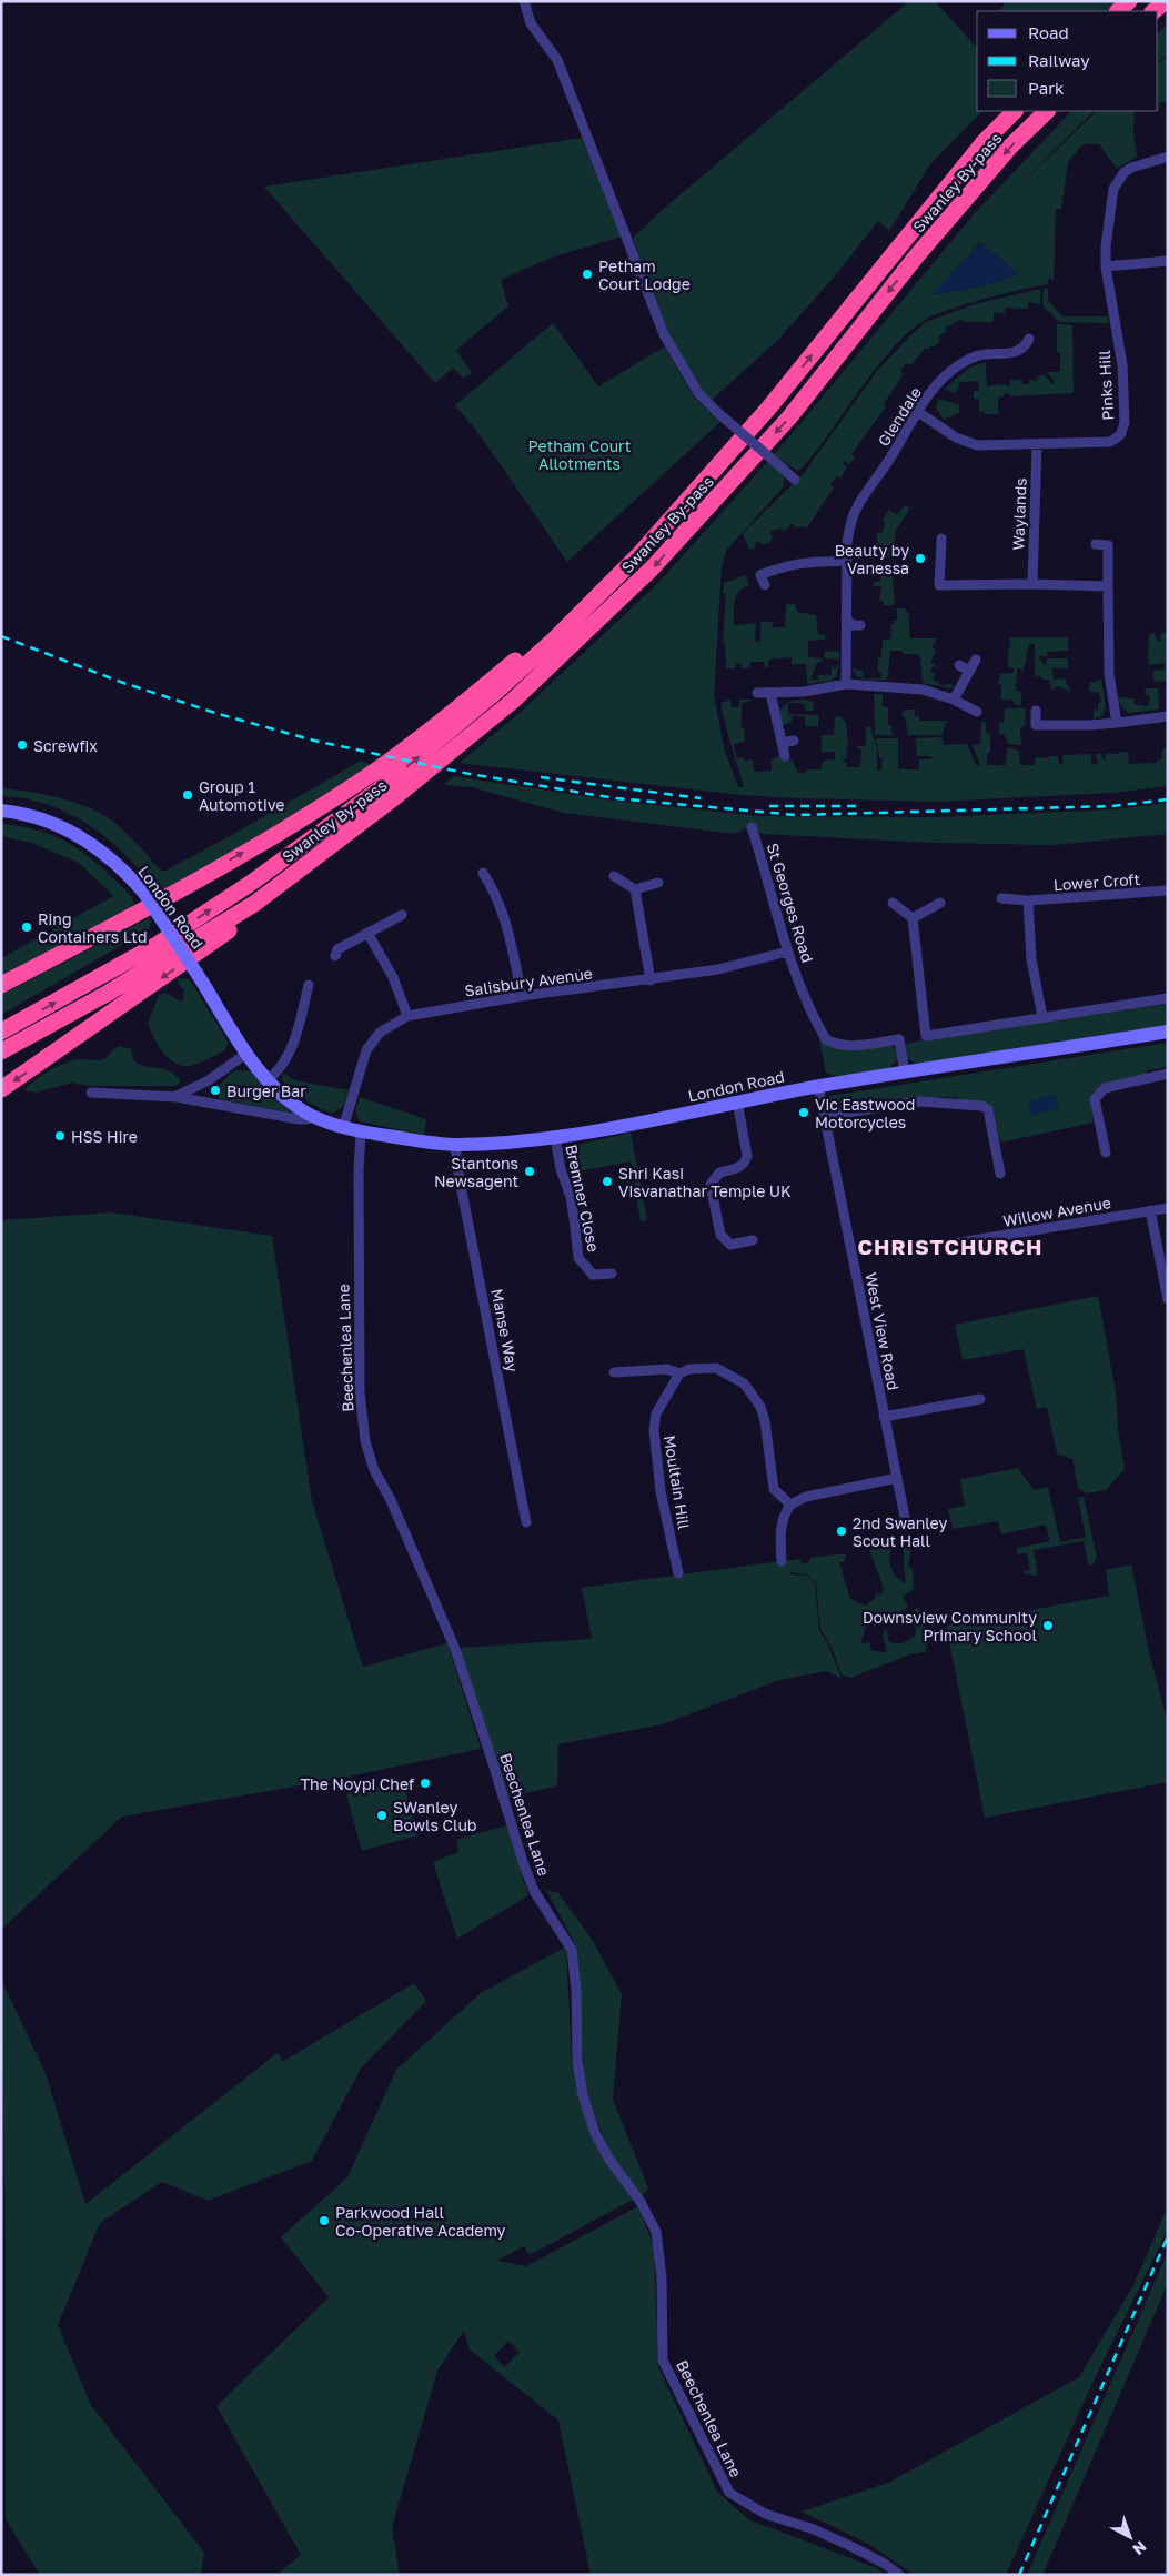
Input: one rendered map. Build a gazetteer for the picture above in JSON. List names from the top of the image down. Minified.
{"streets":{"highway":["Swanley By-pass"],"main road":["London Road"],"street":["Pinks Hill","Glendale","Waylands","Lower Croft","St Georges Road","Salisbury Avenue","Bremner Close","Willow Avenue","Manse Way","West View Road","Beechenlea Lane","Moultain Hill"]},"crossings":[["Pinks Hill","Glendale"],["Pinks Hill","Waylands"],["St Georges Road","London Road"],["St Georges Road","Salisbury Avenue"],["London Road","Salisbury Avenue"],["London Road","Bremner Close"],["London Road","Manse Way"],["London Road","West View Road"],["London Road","Beechenlea Lane"]],"districts":["CHRISTCHURCH"],"parks":["Petham Court Allotments"],"places":["Petham Court Lodge","Beauty by Vanessa","Screwfix","Group 1 Automotive","Ring Containers Ltd","Burger Bar","Vic Eastwood Motorcycles","HSS Hire","Stantons Newsagent","Shri Kasi Visvanathar Temple UK","2nd Swanley Scout Hall","Downsview Community Primary School","The Noypi Chef","SWanley Bowls Club","Parkwood Hall Co-Operative Academy"],"legend":["Road","Railway","Park"],"north":"bottom right"}
